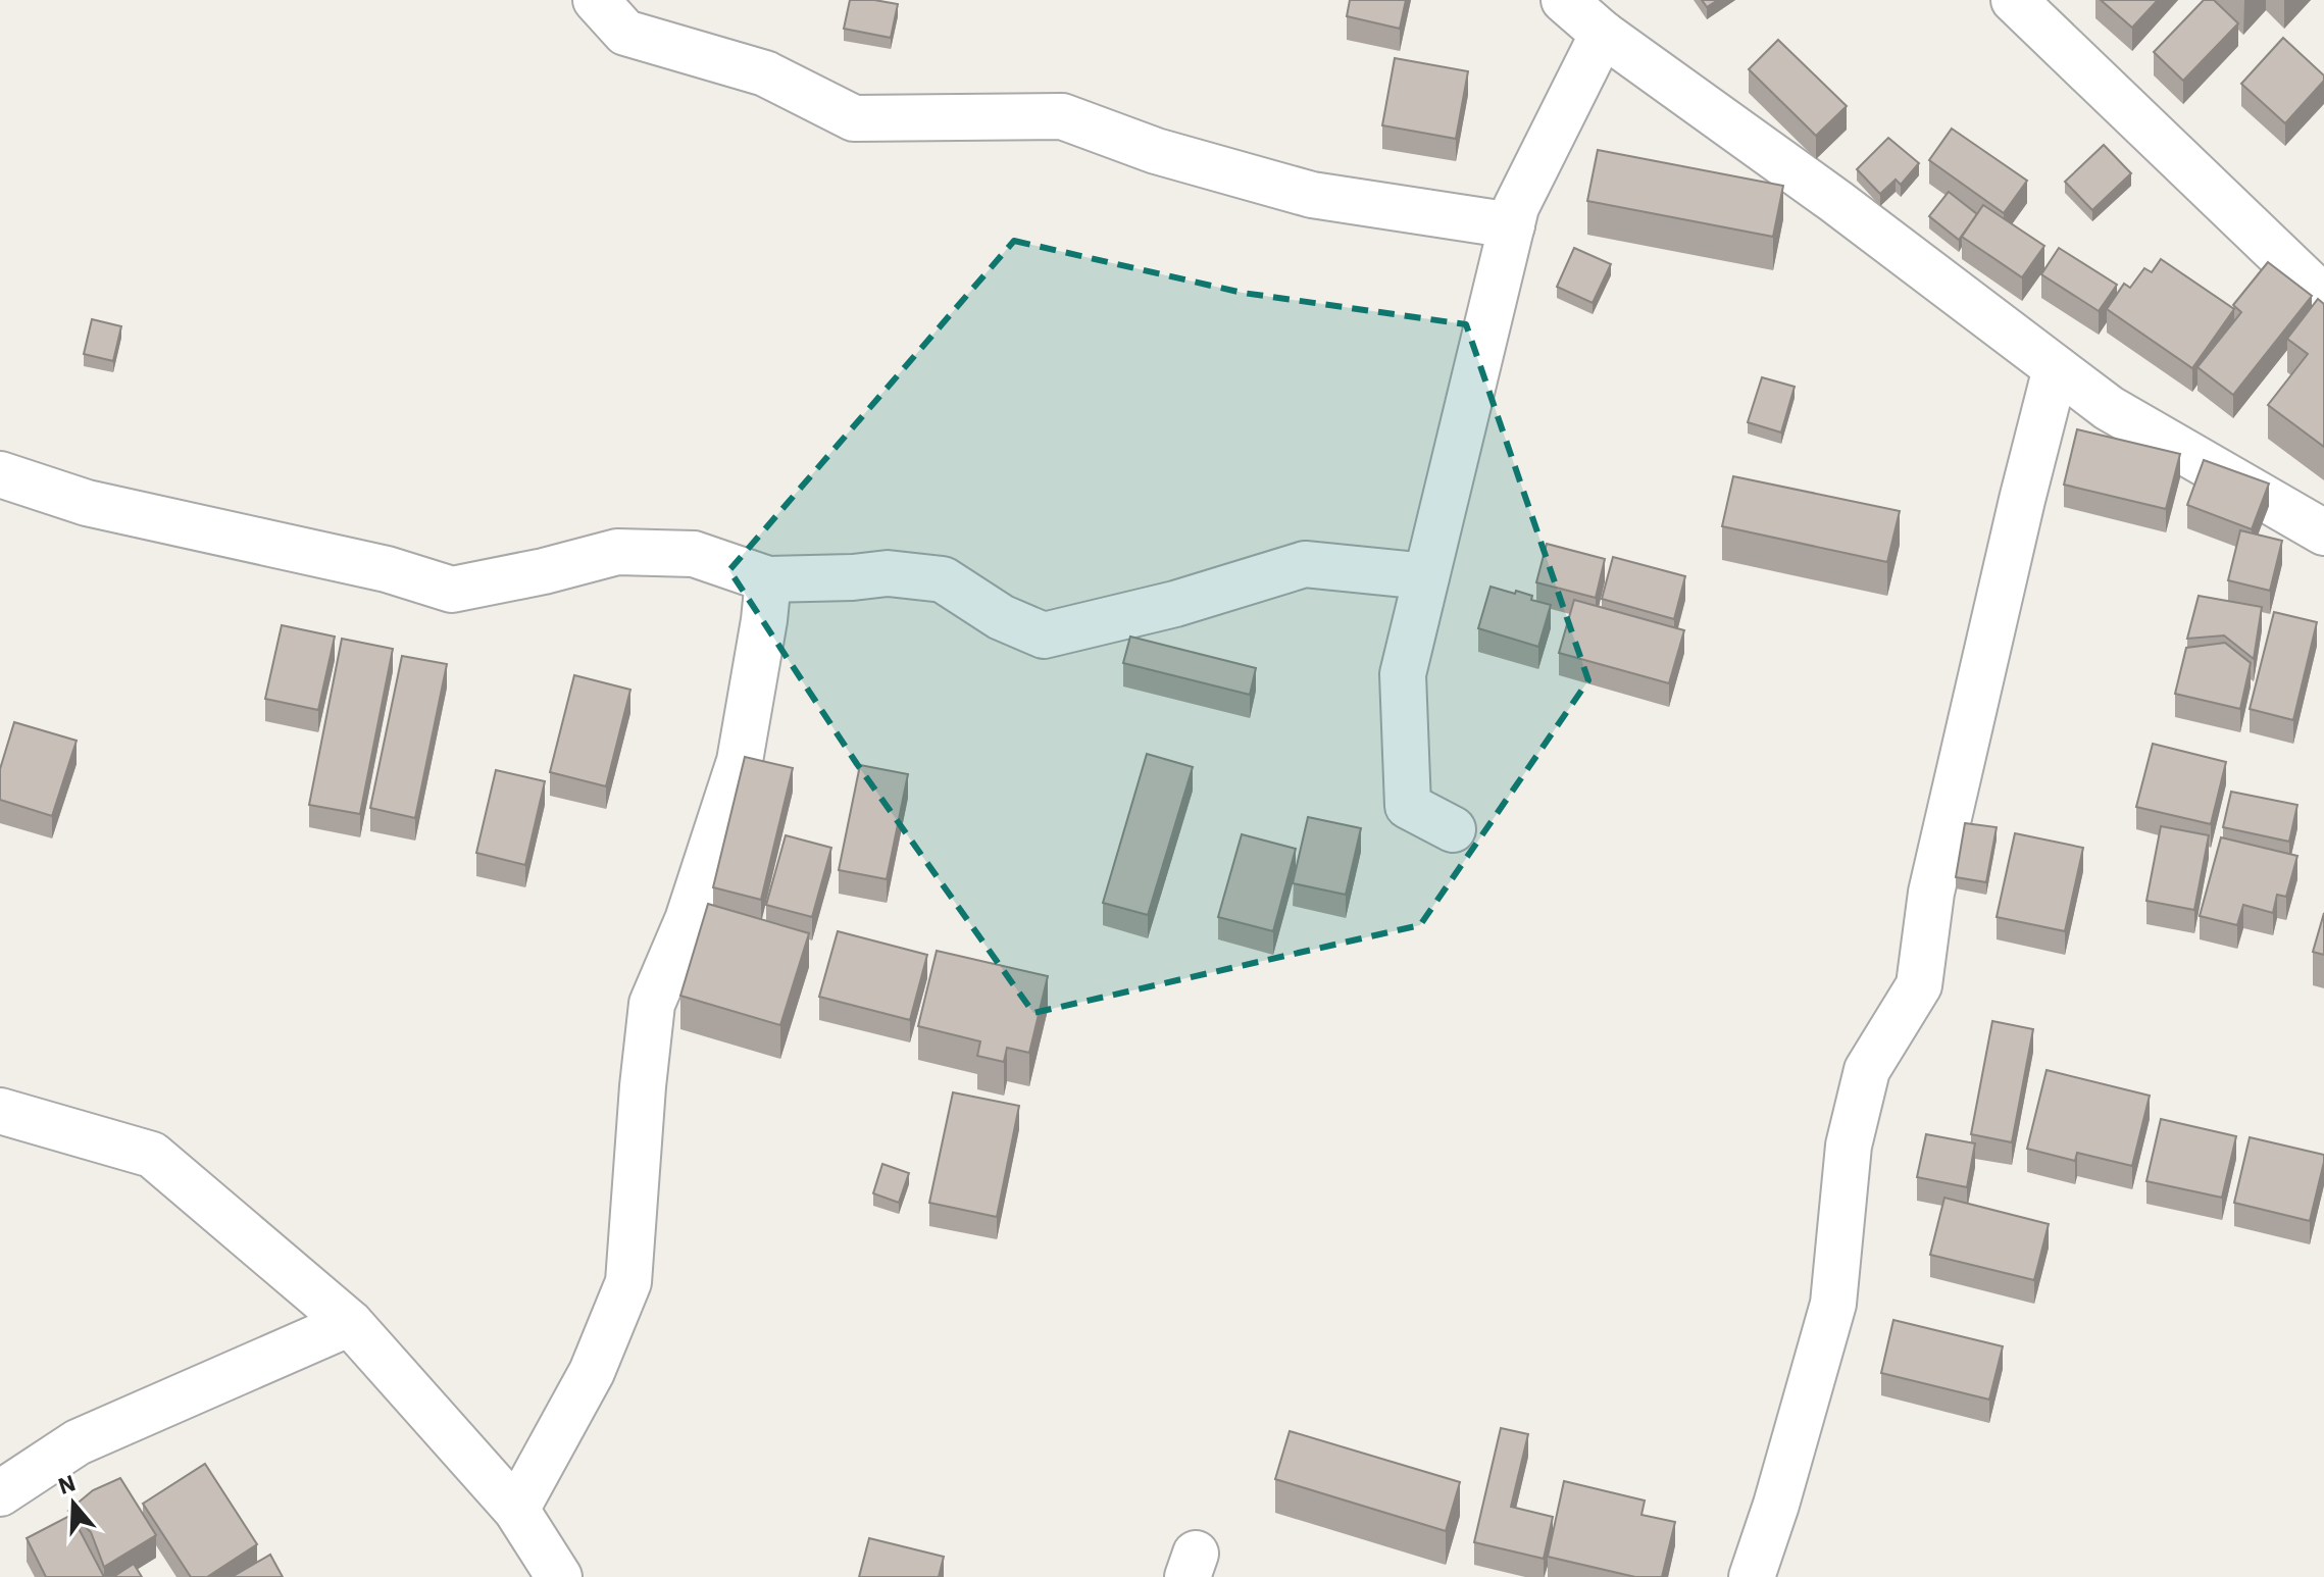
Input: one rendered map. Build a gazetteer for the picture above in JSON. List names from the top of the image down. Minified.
{"north":"top"}
